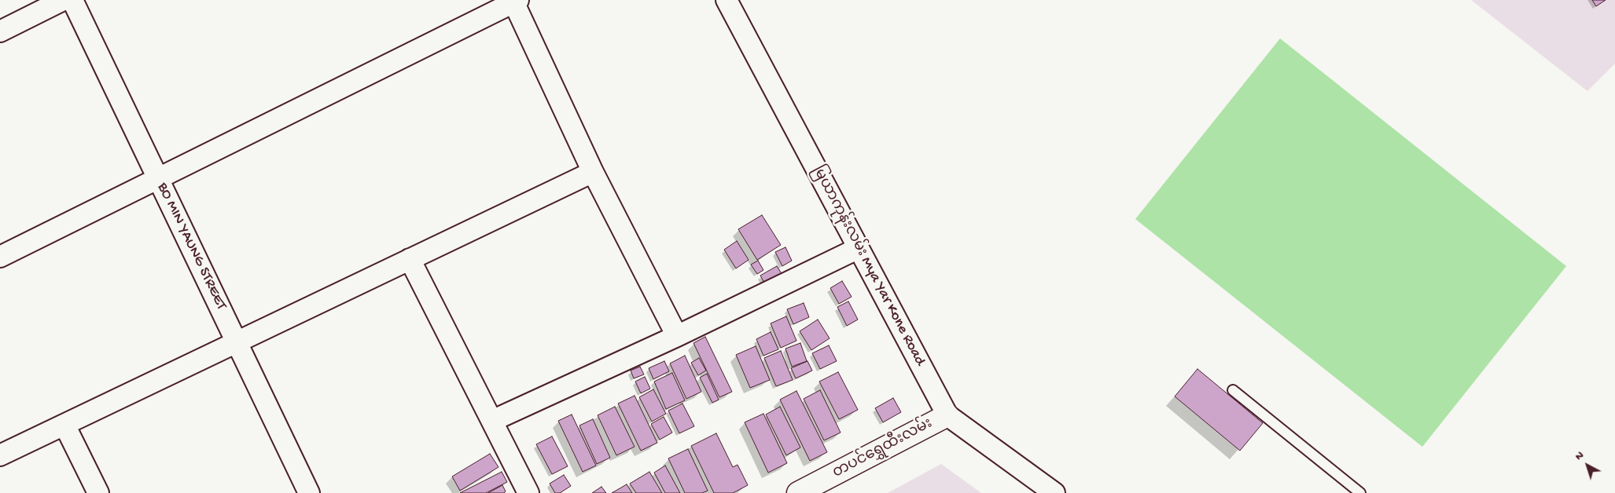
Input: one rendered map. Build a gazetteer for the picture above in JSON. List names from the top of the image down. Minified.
{"streets":{"street":["BO MIN YAUNG STREET","မြယာကုန်းလမ်း Mya Yar Kone Road","တပင်ရွှေထီးလမ်း"]},"crossings":[["မြယာကုန်းလမ်း Mya Yar Kone Road","တပင်ရွှေထီးလမ်း"]],"north":"top left"}
